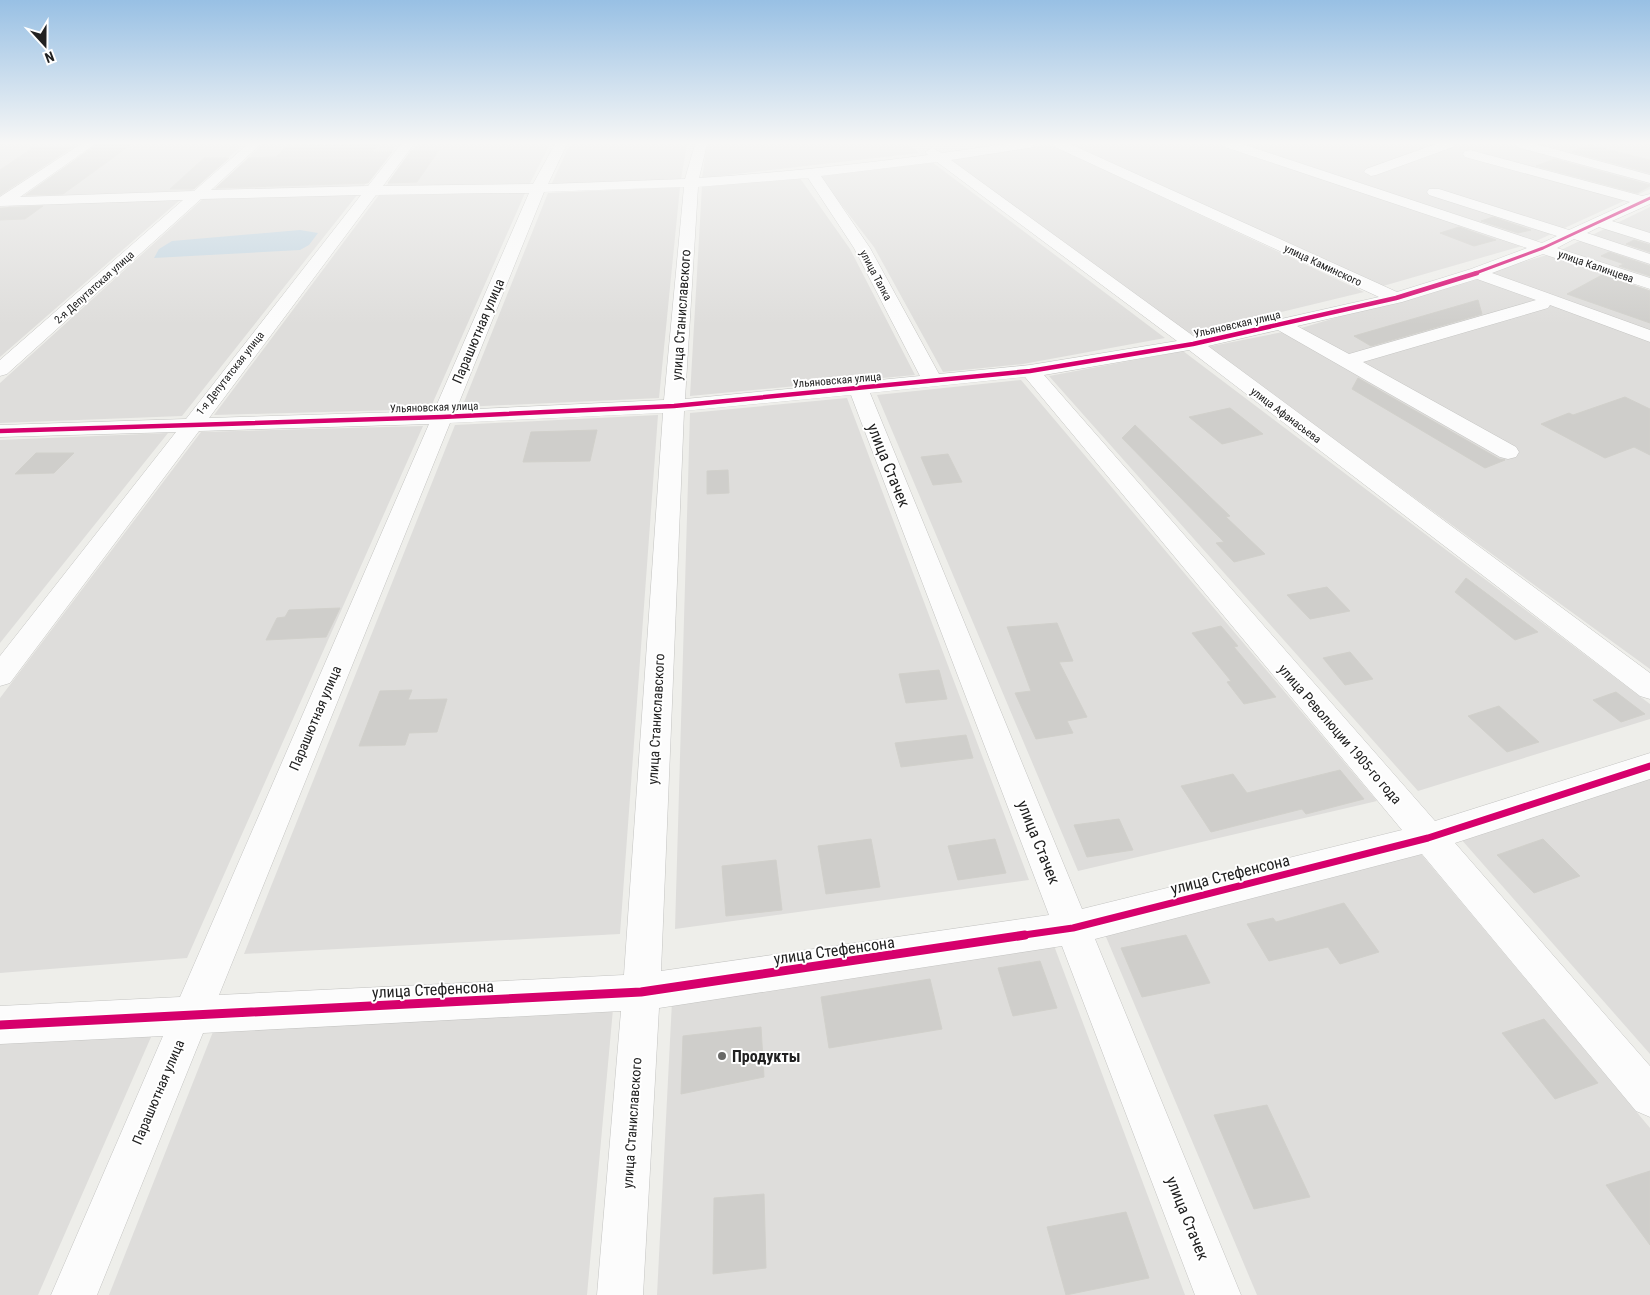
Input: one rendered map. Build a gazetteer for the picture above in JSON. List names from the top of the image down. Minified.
{"streets":{"street":["улица Каминского","улица Калинцева","улица Талка","2-я Депутатская улица","улица Станиславского","Ульяновская улица","Парашютная улица","1-я Депутатская улица","улица Афанасьева","улица Стачек","улица Революции 1905-го года","улица Стефенсона"]},"crossings":[["улица Каминского","Ульяновская улица"],["улица Калинцева","Ульяновская улица"],["улица Талка","Ульяновская улица"],["улица Станиславского","Ульяновская улица"],["улица Станиславского","улица Стефенсона"],["Ульяновская улица","Парашютная улица"],["Ульяновская улица","1-я Депутатская улица"],["Ульяновская улица","улица Афанасьева"],["Ульяновская улица","улица Стачек"],["Ульяновская улица","улица Революции 1905-го года"],["Парашютная улица","улица Стефенсона"],["улица Стачек","улица Стефенсона"],["улица Революции 1905-го года","улица Стефенсона"]],"places":["Продукты"],"north":"bottom"}
